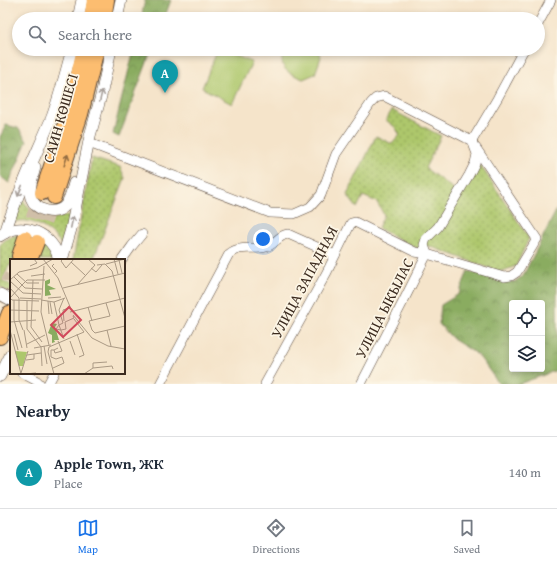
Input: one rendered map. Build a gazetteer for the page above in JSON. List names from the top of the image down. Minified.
{"streets":{"main road":["САИН КӨШЕСІ"],"street":["УЛИЦА ЗАПАДНАЯ","УЛИЦА ЫКЫЛАС"]},"crossings":[["УЛИЦА ЗАПАДНАЯ","УЛИЦА ЫКЫЛАС"]],"page":{"search":"Search here","pins":"A","heading":"Nearby","list":[{"mark":"A","name":"Apple Town, ЖК","note":"Place","value":"140 m"}],"nav":["Map","Directions","Saved"]}}
